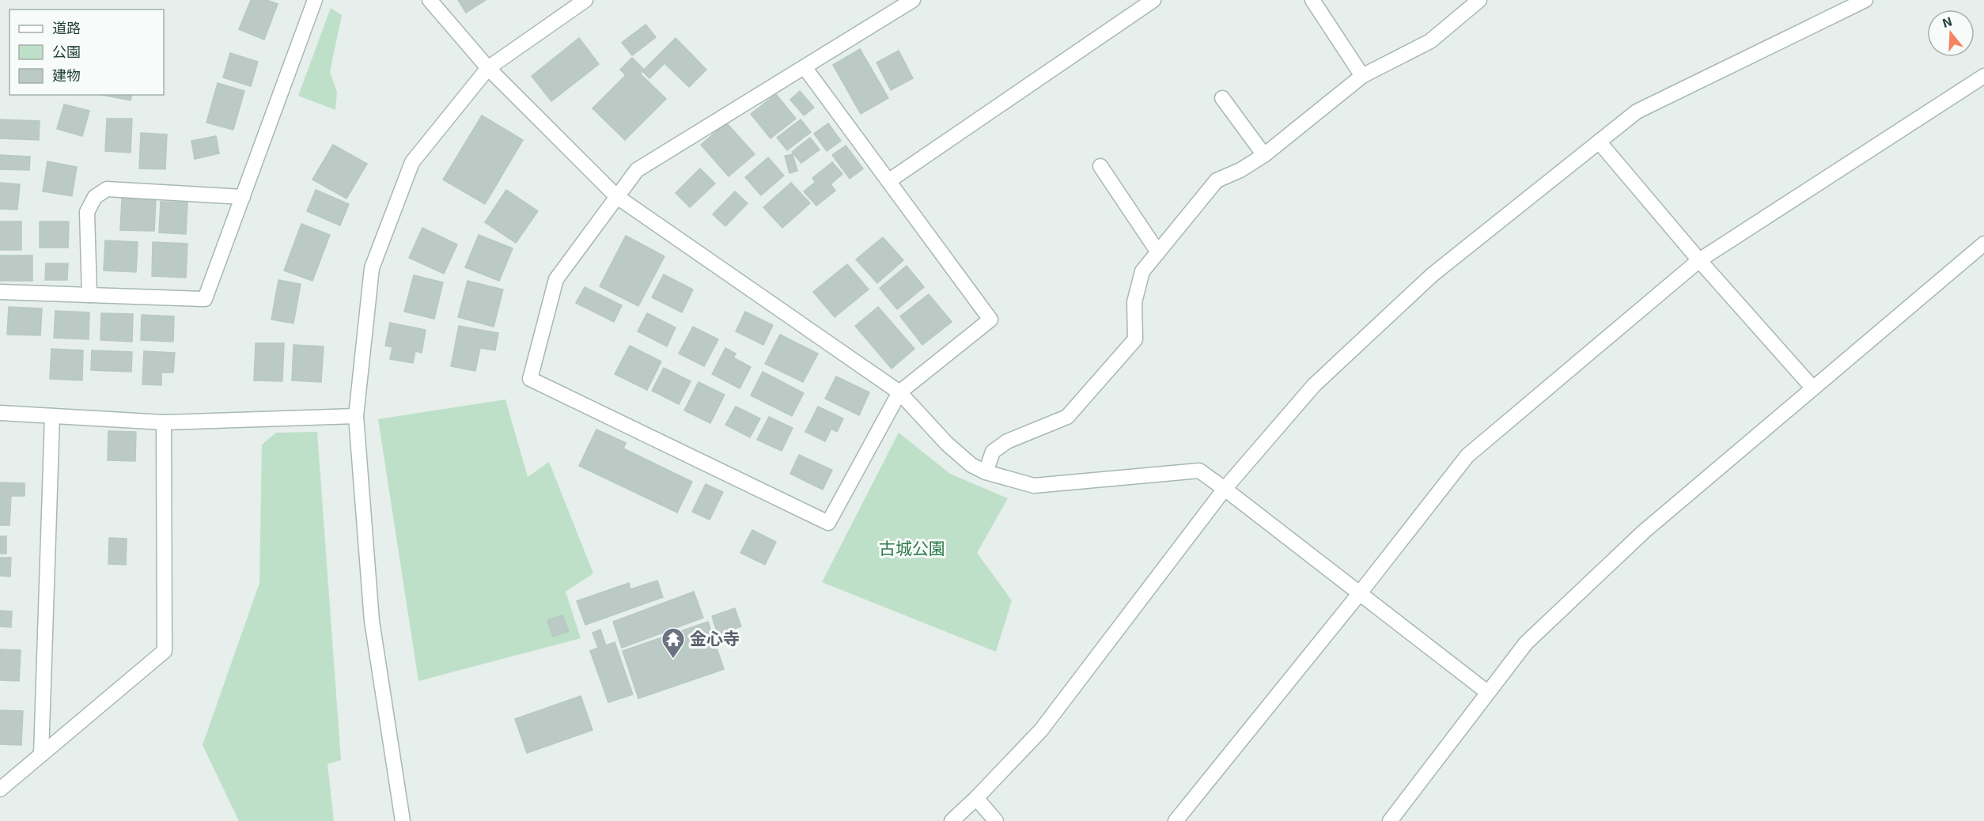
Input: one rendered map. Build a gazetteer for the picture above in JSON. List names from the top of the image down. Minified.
{"parks":["古城公園"],"places":{"temple":["金心寺"]},"legend":["道路","公園","建物"],"north":"top"}
